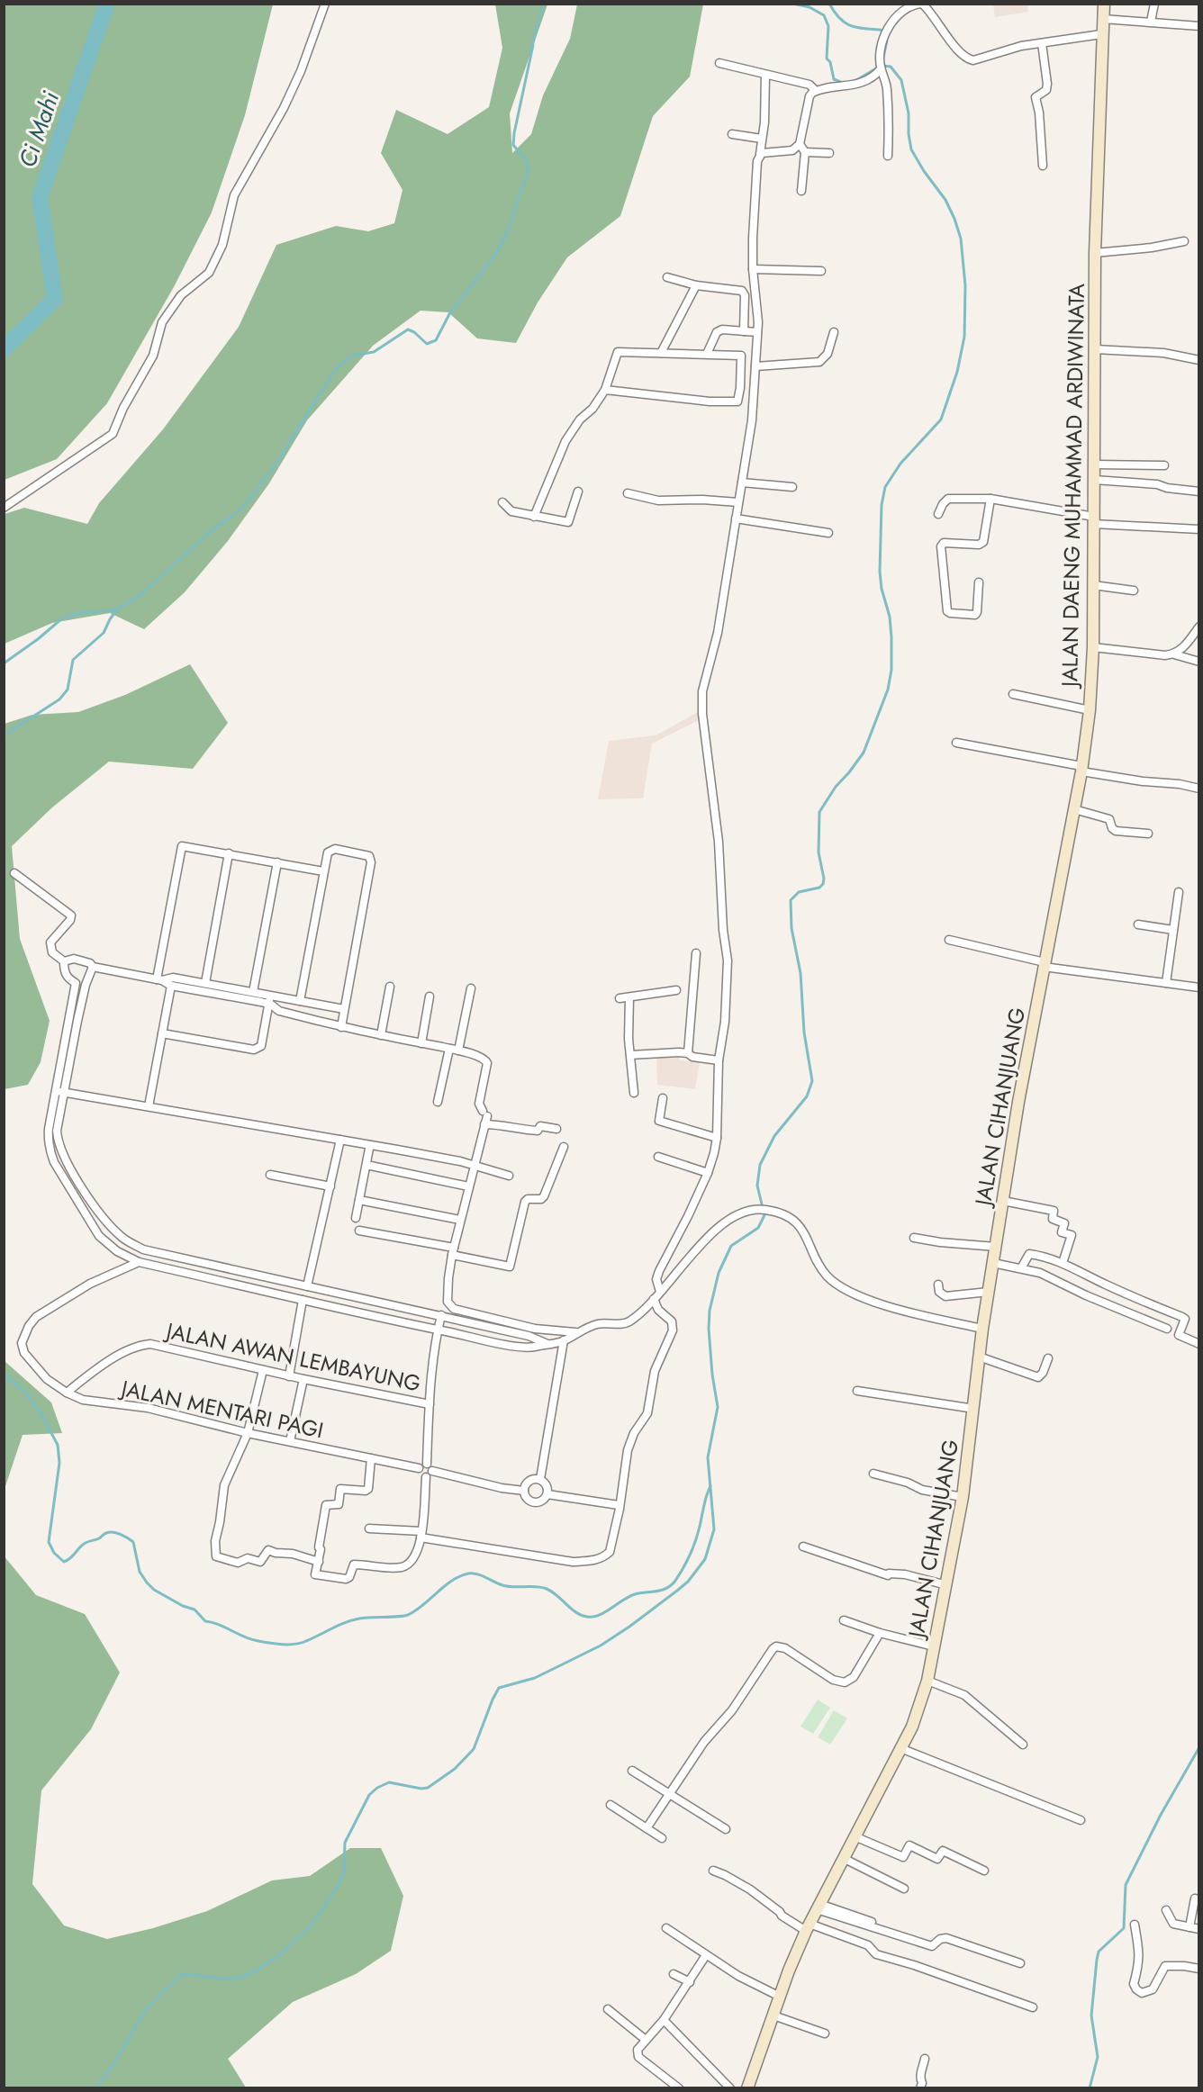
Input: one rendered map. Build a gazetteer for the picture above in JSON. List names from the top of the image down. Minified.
{"streets":{"main road":["JALAN DAENG MUHAMMAD ARDIWINATA","JALAN CIHANJUANG"],"street":["JALAN AWAN LEMBAYUNG","JALAN MENTARI PAGI"]},"crossings":[["JALAN DAENG MUHAMMAD ARDIWINATA","JALAN CIHANJUANG"],["JALAN AWAN LEMBAYUNG","JALAN MENTARI PAGI"]],"water":["Ci Mahi"]}
